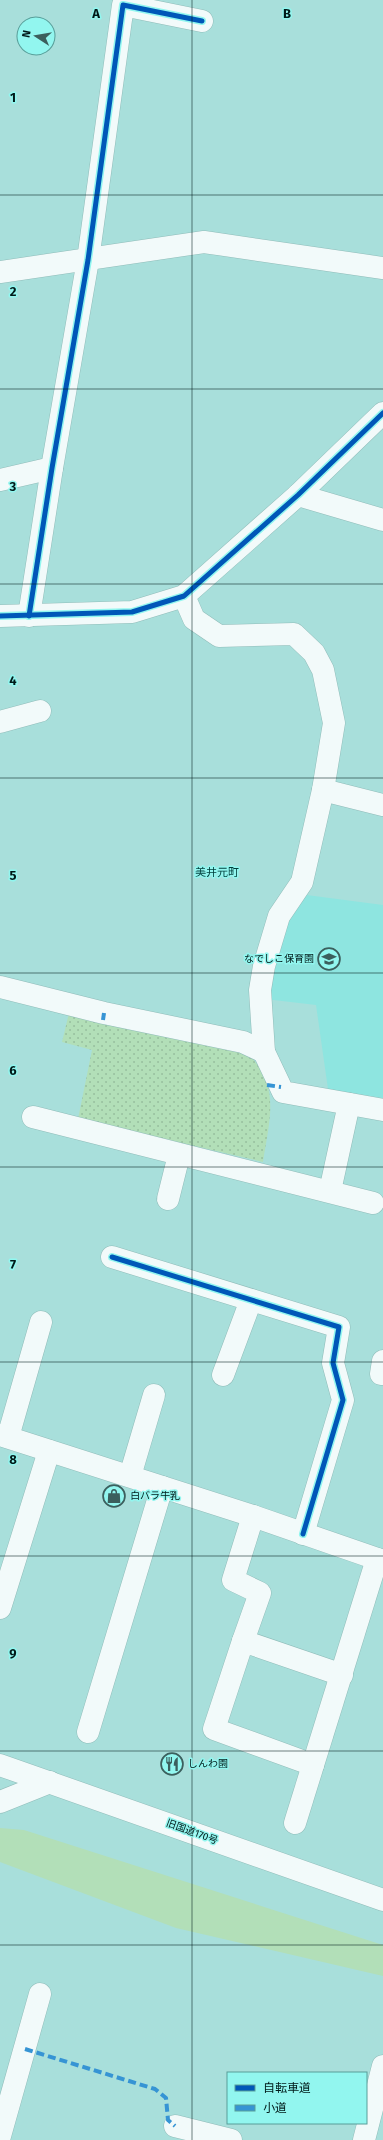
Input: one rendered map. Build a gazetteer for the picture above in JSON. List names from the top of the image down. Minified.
{"streets":{"main road":["旧国道170号"]},"districts":["美井元町"],"places":{"school or university":["なでしこ保育園"],"shop":["白バラ牛乳"],"restaurant":["しんわ園"]},"legend":["自転車道","小道"],"north":"left","grid":{"columns":["A","B"],"rows":["1","2","3","4","5","6","7","8","9"]}}
